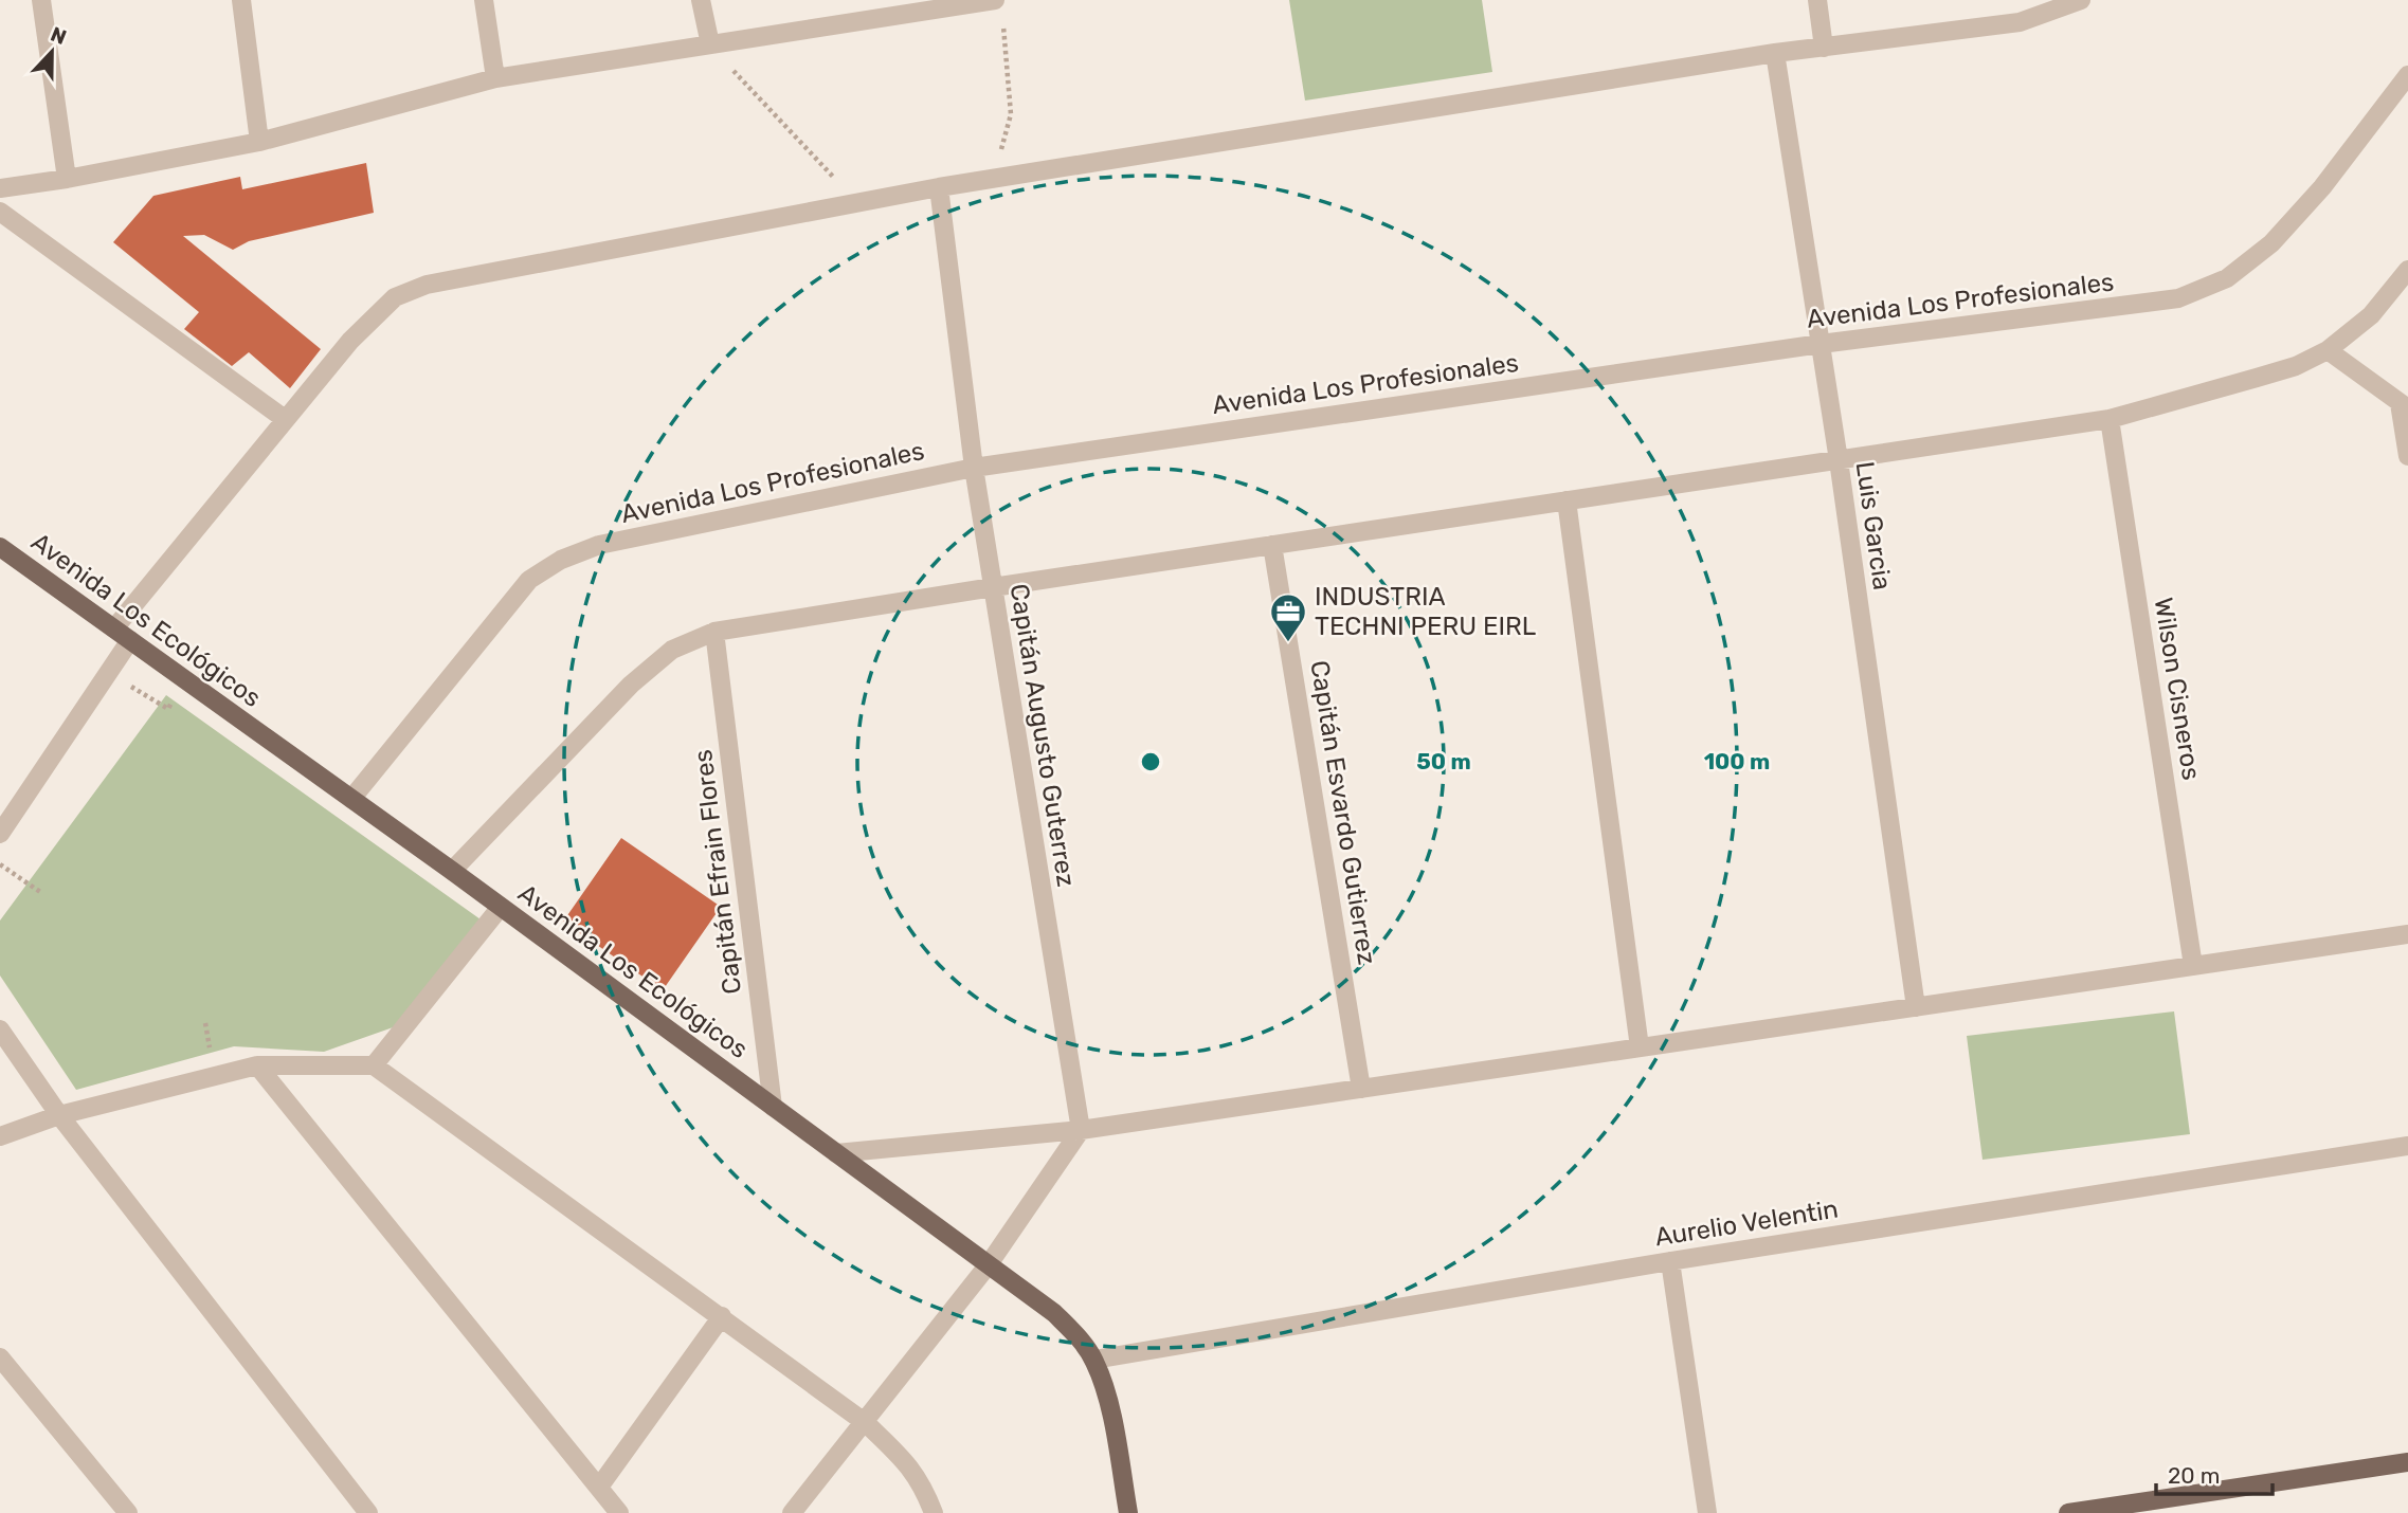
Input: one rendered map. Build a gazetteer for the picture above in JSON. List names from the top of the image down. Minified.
{"streets":{"main road":["Avenida Los Ecológicos"],"street":["Avenida Los Profesionales","Luis Garcia","Wilson Cisneros","Capitán Augusto Guterrez","Capitán Esvardo Gutierrez","Capitán Efrain Flores","Aurelio Velentin"]},"crossings":[["Avenida Los Profesionales","Luis Garcia"],["Avenida Los Profesionales","Avenida Los Ecológicos"],["Avenida Los Profesionales","Capitán Augusto Guterrez"],["Avenida Los Ecológicos","Capitán Efrain Flores"],["Avenida Los Ecológicos","Aurelio Velentin"]],"places":{"office":["INDUSTRIA TECHNI PERU EIRL"]},"scale_bar":"20 m","north":"top","rings":["50 m","100 m"]}
